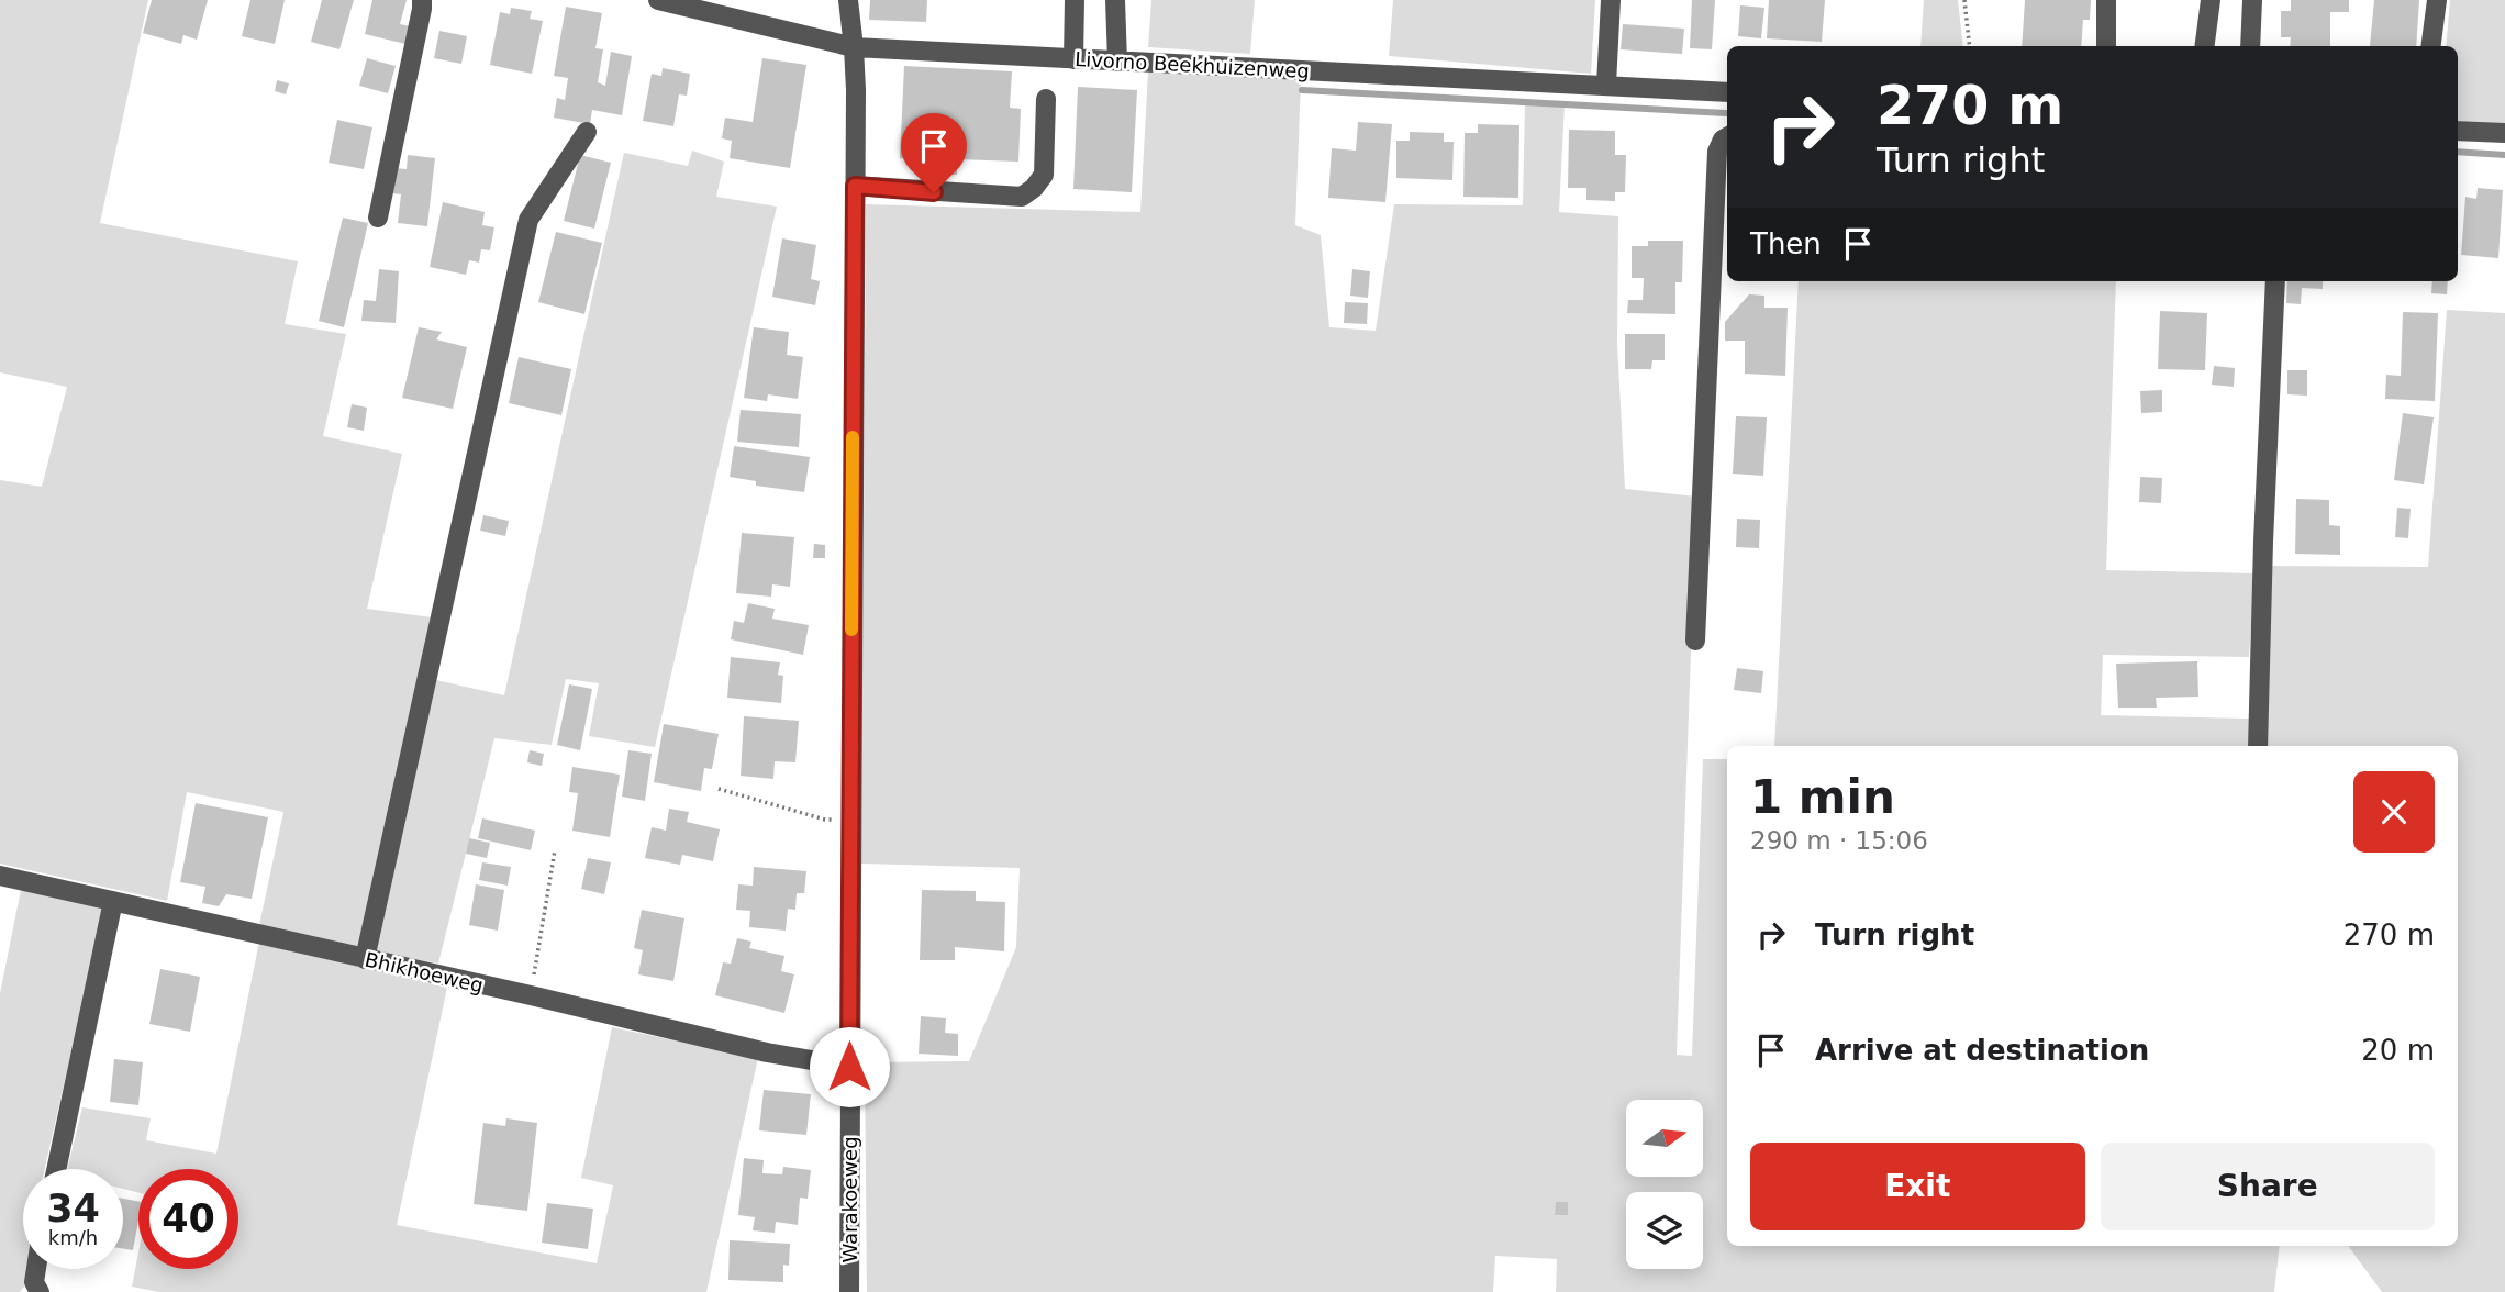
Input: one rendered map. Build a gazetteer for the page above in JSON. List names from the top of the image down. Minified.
{"streets":{"street":["Livorno Beekhuizenweg","Bhikhoeweg","Warakoeweg"]},"crossings":[["Livorno Beekhuizenweg","Warakoeweg"],["Bhikhoeweg","Warakoeweg"]],"north":"right","page":{"turn":["270 m","Turn right"],"then":"Then","heading":["1 min","290 m · 15:06"],"list":[{"name":"Turn right","value":"270 m"},{"name":"Arrive at destination","value":"20 m"}],"buttons":["Exit","Share"],"speed":"34 km/h","limit":"40"}}
